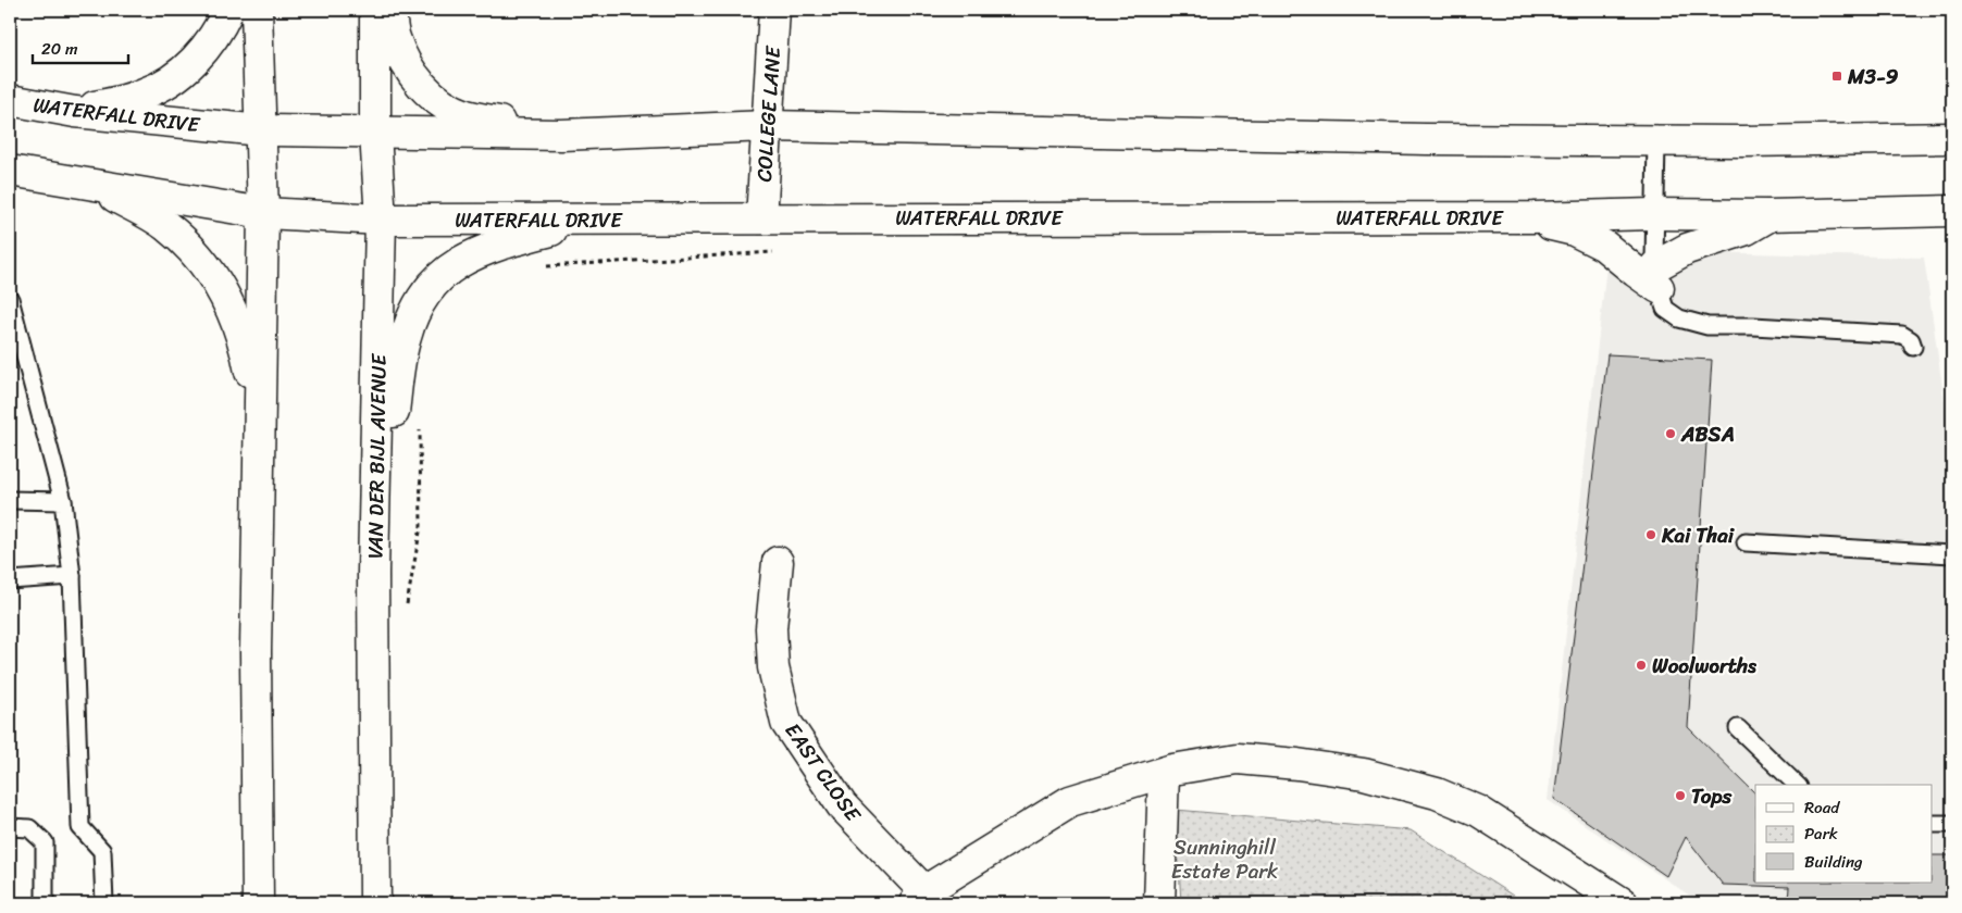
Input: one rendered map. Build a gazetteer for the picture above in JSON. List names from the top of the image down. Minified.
{"streets":{"main road":["WATERFALL DRIVE","COLLEGE LANE","VAN DER BIJL AVENUE","EAST CLOSE"]},"crossings":[["WATERFALL DRIVE","COLLEGE LANE"],["WATERFALL DRIVE","VAN DER BIJL AVENUE"]],"parks":["Sunninghill Estate Park"],"places":{"transit":["M3-9"],"other":["ABSA","Kai Thai","Woolworths","Tops"]},"legend":["Road","Park","Building"],"scale_bar":"20 m"}
